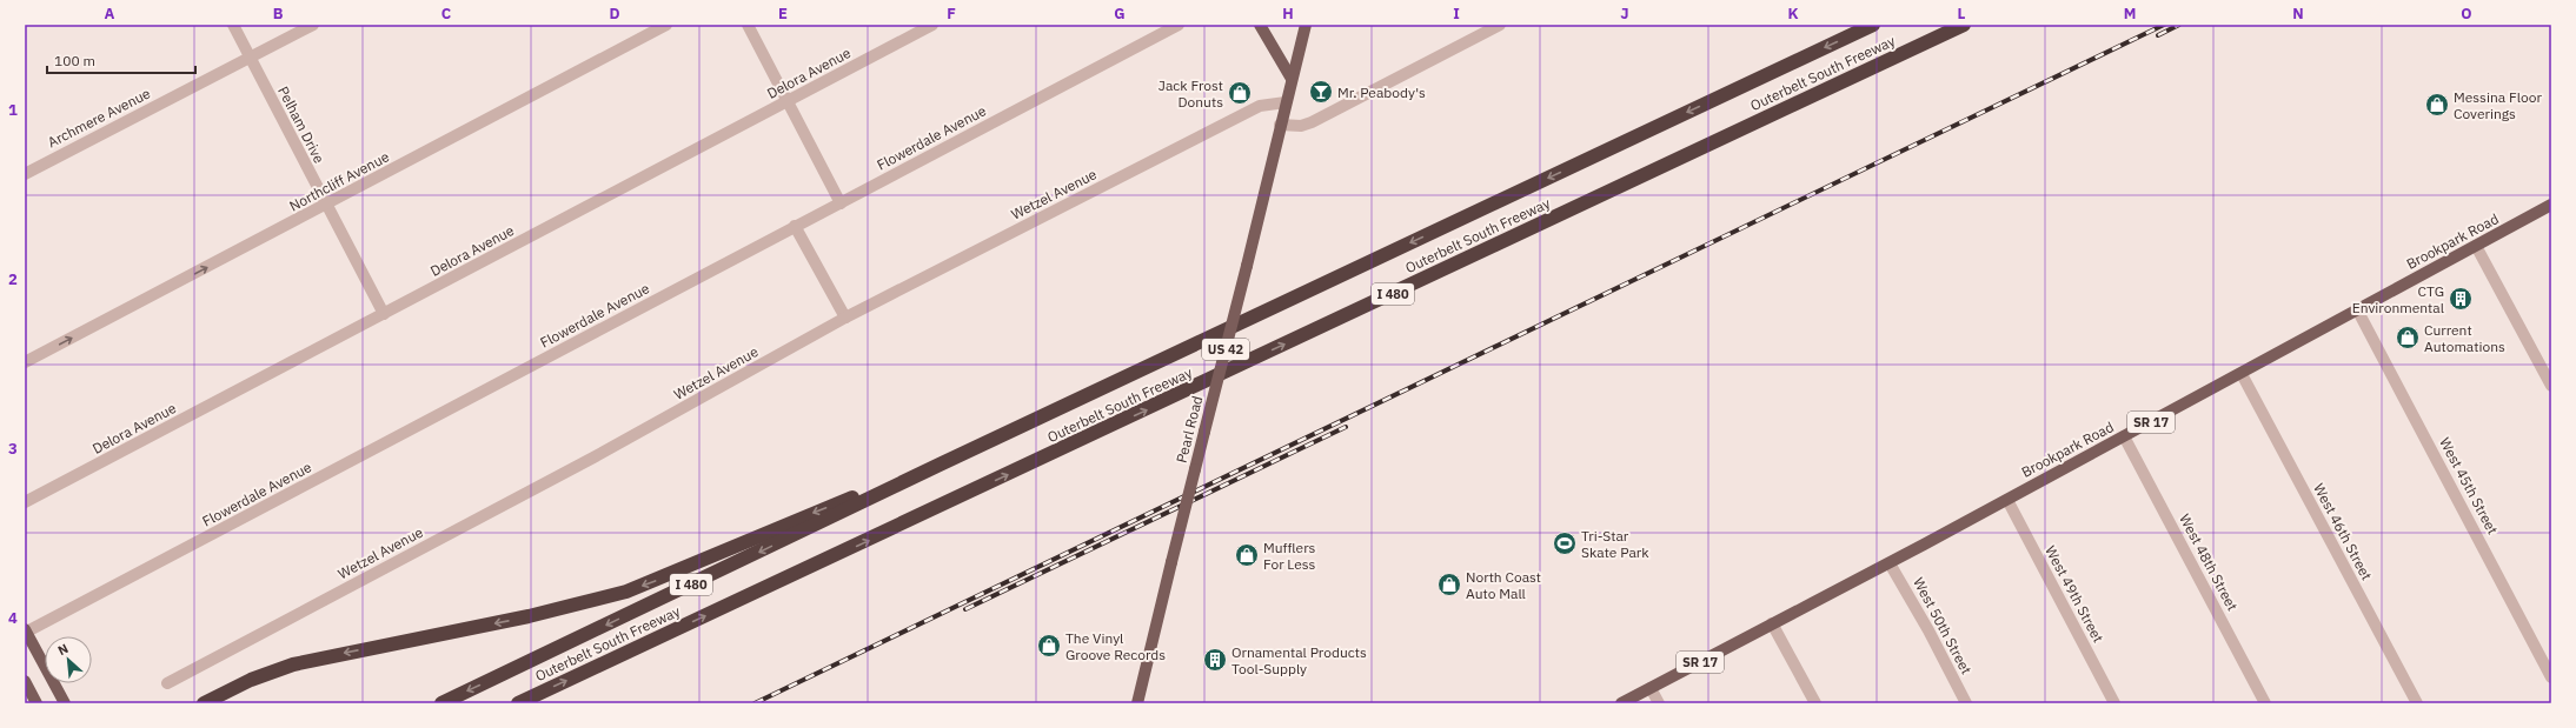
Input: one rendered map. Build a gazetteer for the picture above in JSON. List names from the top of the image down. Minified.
{"streets":{"highway":["Outerbelt South Freeway","I 480"],"main road":["Brookpark Road","US 42","SR 17","Pearl Road"],"street":["Delora Avenue","Archmere Avenue","Pelham Drive","Flowerdale Avenue","Northcliff Avenue","Wetzel Avenue","West 45th Street","West 46th Street","West 48th Street","West 49th Street","West 50th Street"]},"crossings":[["Delora Avenue","Pelham Drive"],["Archmere Avenue","Pelham Drive"],["Pelham Drive","Northcliff Avenue"],["Wetzel Avenue","Pearl Road"],["Brookpark Road","West 45th Street"],["Brookpark Road","West 46th Street"],["Brookpark Road","West 48th Street"],["Brookpark Road","West 49th Street"],["Brookpark Road","West 50th Street"]],"one_way":["Northcliff Avenue"],"places":{"bar":["Mr. Peabody's"],"shop":["Jack Frost Donuts","Messina Floor Coverings","Current Automations","Mufflers For Less","North Coast Auto Mall","The Vinyl Groove Records"],"building":["CTG Environmental","Ornamental Products Tool-Supply"],"sports":["Tri-Star Skate Park"]},"scale_bar":"100 m","north":"top left","grid":{"columns":["A","B","C","D","E","F","G","H","I","J","K","L","M","N","O"],"rows":["1","2","3","4"]}}
